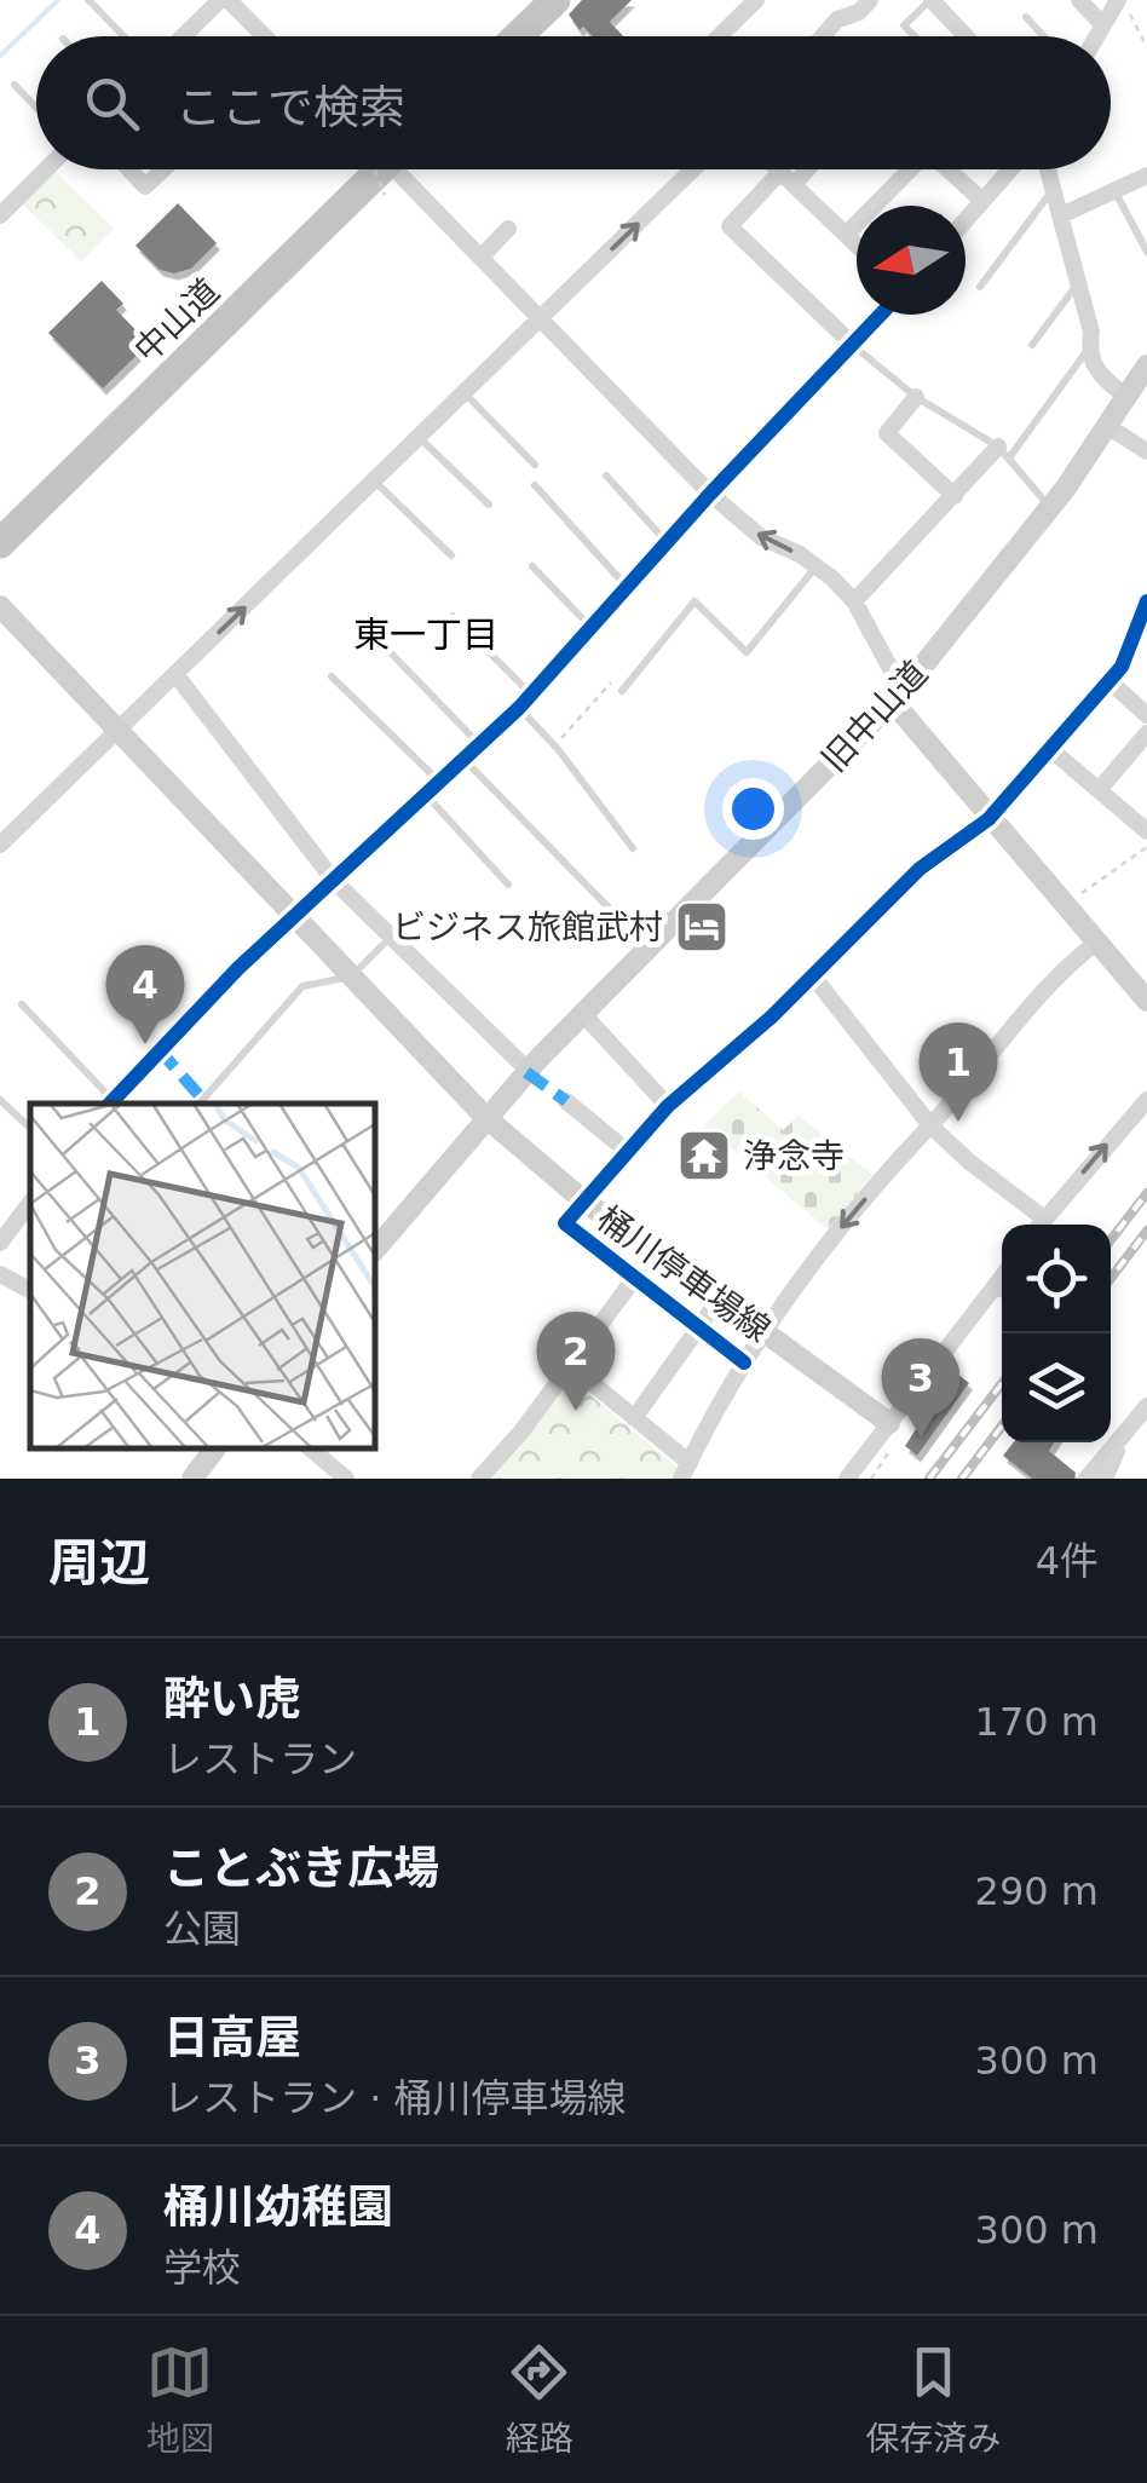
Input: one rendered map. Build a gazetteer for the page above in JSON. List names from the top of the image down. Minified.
{"streets":{"highway":["中山道"],"main road":["旧中山道","桶川停車場線"]},"crossings":[["旧中山道","桶川停車場線"]],"districts":["東一丁目"],"places":{"hotel":["ビジネス旅館武村"],"temple":["浄念寺"]},"north":"left","page":{"search":"ここで検索","pins":["4","1","2","3"],"heading":["周辺","4件"],"list":[{"mark":"1","name":"酔い虎","note":"レストラン","value":"170 m"},{"mark":"2","name":"ことぶき広場","note":"公園","value":"290 m"},{"mark":"3","name":"日高屋","note":"レストラン · 桶川停車場線","value":"300 m"},{"mark":"4","name":"桶川幼稚園","note":"学校","value":"300 m"}],"nav":["地図","経路","保存済み"]}}
